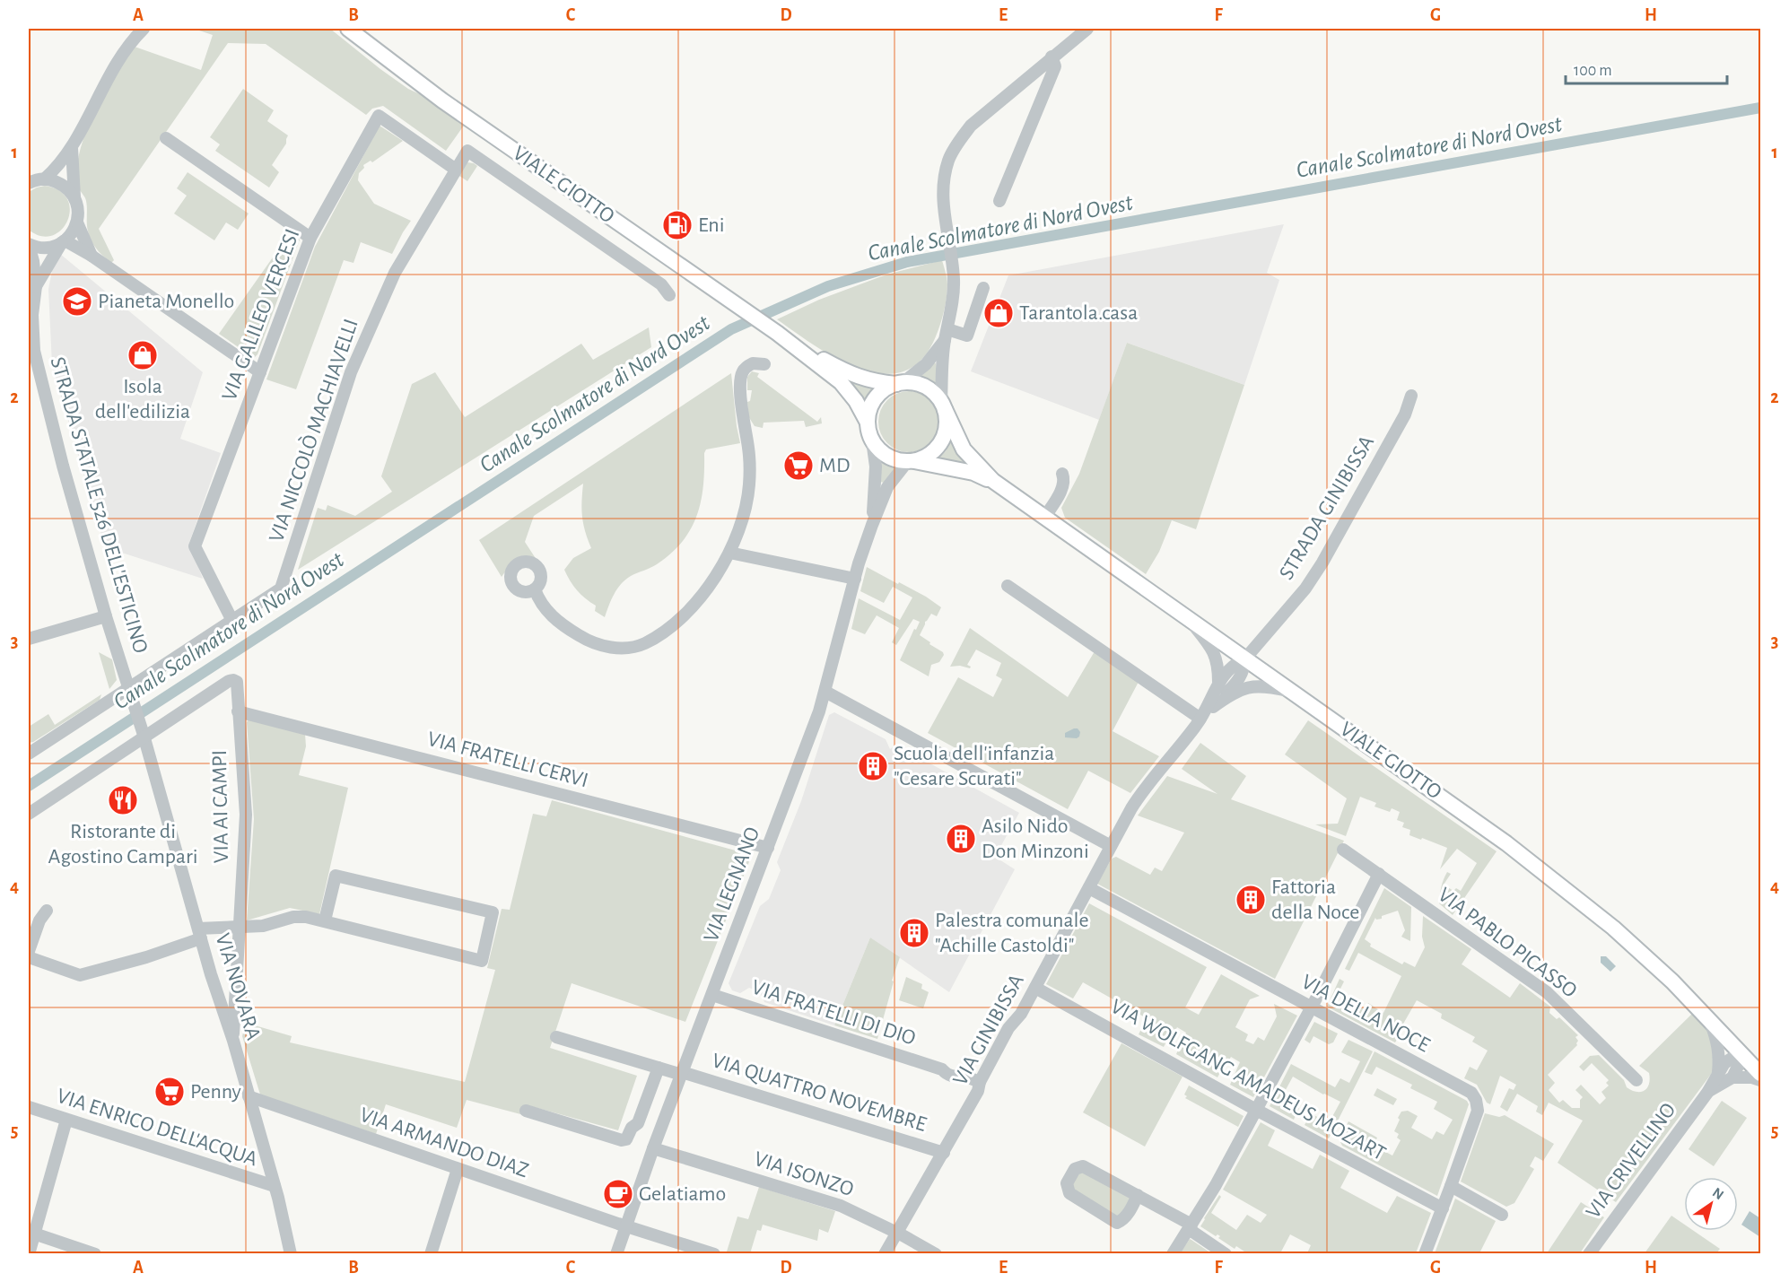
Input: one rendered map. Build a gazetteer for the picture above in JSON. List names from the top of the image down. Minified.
{"streets":{"main road":["VIALE GIOTTO"],"street":["VIA GALILEO VERCESI","VIA NICCOLÒ MACHIAVELLI","STRADA STATALE 526 DELL'ESTICINO","STRADA GINIBISSA","VIA FRATELLI CERVI","VIA AI CAMPI","VIA LEGNANO","VIA PABLO PICASSO","VIA NOVARA","VIA FRATELLI DI DIO","VIA DELLA NOCE","VIA GINIBISSA","VIA WOLFGANG AMADEUS MOZART","VIA QUATTRO NOVEMBRE","VIA ENRICO DELL'ACQUA","VIA ARMANDO DIAZ","VIA CRIVELLINO","VIA ISONZO"]},"crossings":[["VIALE GIOTTO","STRADA GINIBISSA"],["VIALE GIOTTO","VIA LEGNANO"],["VIALE GIOTTO","VIA GINIBISSA"],["VIALE GIOTTO","VIA CRIVELLINO"],["VIA GALILEO VERCESI","VIA NICCOLÒ MACHIAVELLI"],["VIA NICCOLÒ MACHIAVELLI","STRADA STATALE 526 DELL'ESTICINO"],["STRADA STATALE 526 DELL'ESTICINO","VIA AI CAMPI"],["STRADA STATALE 526 DELL'ESTICINO","VIA NOVARA"],["STRADA GINIBISSA","VIA GINIBISSA"],["VIA FRATELLI CERVI","VIA AI CAMPI"],["VIA FRATELLI CERVI","VIA LEGNANO"],["VIA AI CAMPI","VIA NOVARA"],["VIA LEGNANO","VIA FRATELLI DI DIO"],["VIA LEGNANO","VIA QUATTRO NOVEMBRE"],["VIA LEGNANO","VIA ARMANDO DIAZ"],["VIA LEGNANO","VIA ISONZO"],["VIA NOVARA","VIA ENRICO DELL'ACQUA"],["VIA NOVARA","VIA ARMANDO DIAZ"],["VIA FRATELLI DI DIO","VIA GINIBISSA"],["VIA DELLA NOCE","VIA GINIBISSA"],["VIA DELLA NOCE","VIA WOLFGANG AMADEUS MOZART"],["VIA GINIBISSA","VIA WOLFGANG AMADEUS MOZART"],["VIA GINIBISSA","VIA QUATTRO NOVEMBRE"],["VIA GINIBISSA","VIA ISONZO"]],"water":["Canale Scolmatore di Nord Ovest"],"places":{"fuel station":["Eni"],"school or university":["Pianeta Monello"],"shop":["Tarantola.casa","Isola dell'edilizia"],"supermarket":["MD","Penny"],"building":["Scuola dell'infanzia \"Cesare Scurati\"","Asilo Nido Don Minzoni","Fattoria della Noce","Palestra comunale \"Achille Castoldi\""],"restaurant":["Ristorante di Agostino Campari"],"cafe":["Gelatiamo"]},"scale_bar":"100 m","north":"top right","grid":{"columns":["A","B","C","D","E","F","G","H"],"rows":["1","2","3","4","5"]}}
